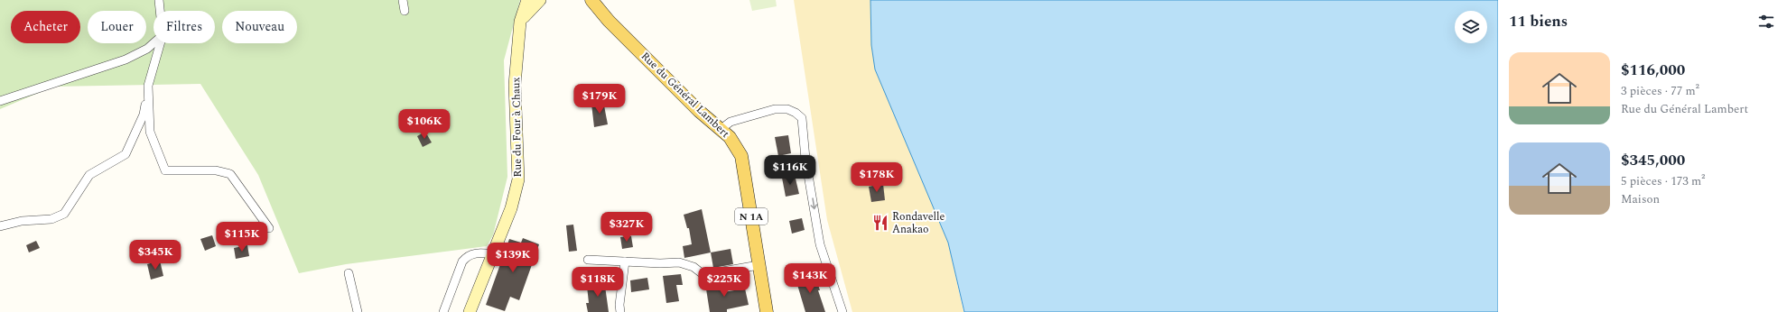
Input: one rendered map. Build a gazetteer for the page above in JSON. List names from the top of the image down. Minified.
{"streets":{"main road":["Rue du Général Lambert","Rue du Four à Chaux","N 1A"]},"places":{"restaurant":["Rondavelle Anakao"]},"page":{"heading":"11 biens","chip":["Acheter","Louer","Filtres","Nouveau"],"list":[{"name":"$116,000","note":"3 pièces · 77 m² · Rue du Général Lambert"},{"name":"$345,000","note":"5 pièces · 173 m² · Maison"}],"price":["$179K","$106K","$116K","$178K","$327K","$115K","$345K","$139K","$143K","$118K","$225K"]}}
